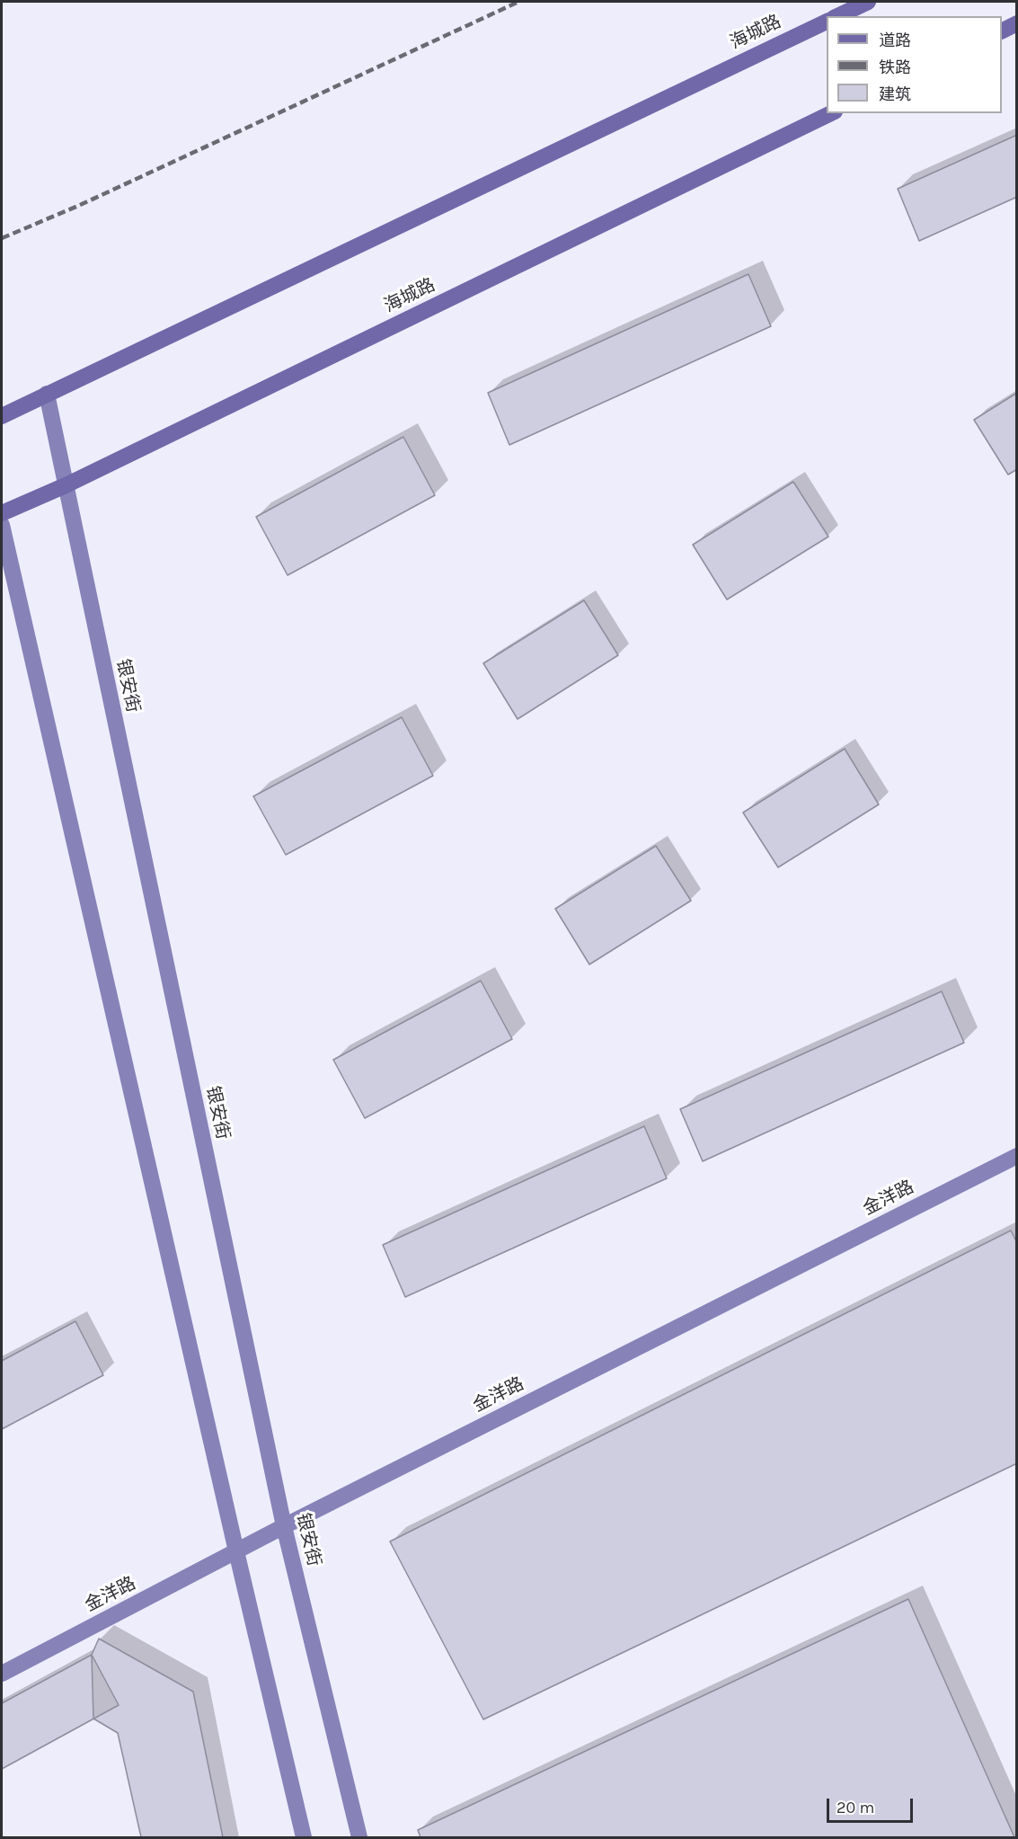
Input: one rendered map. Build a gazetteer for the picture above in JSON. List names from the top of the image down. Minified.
{"streets":{"main road":["海城路","银安街","金洋路"]},"crossings":[["海城路","银安街"],["银安街","金洋路"]],"legend":["道路","铁路","建筑"],"scale_bar":"20 m"}
